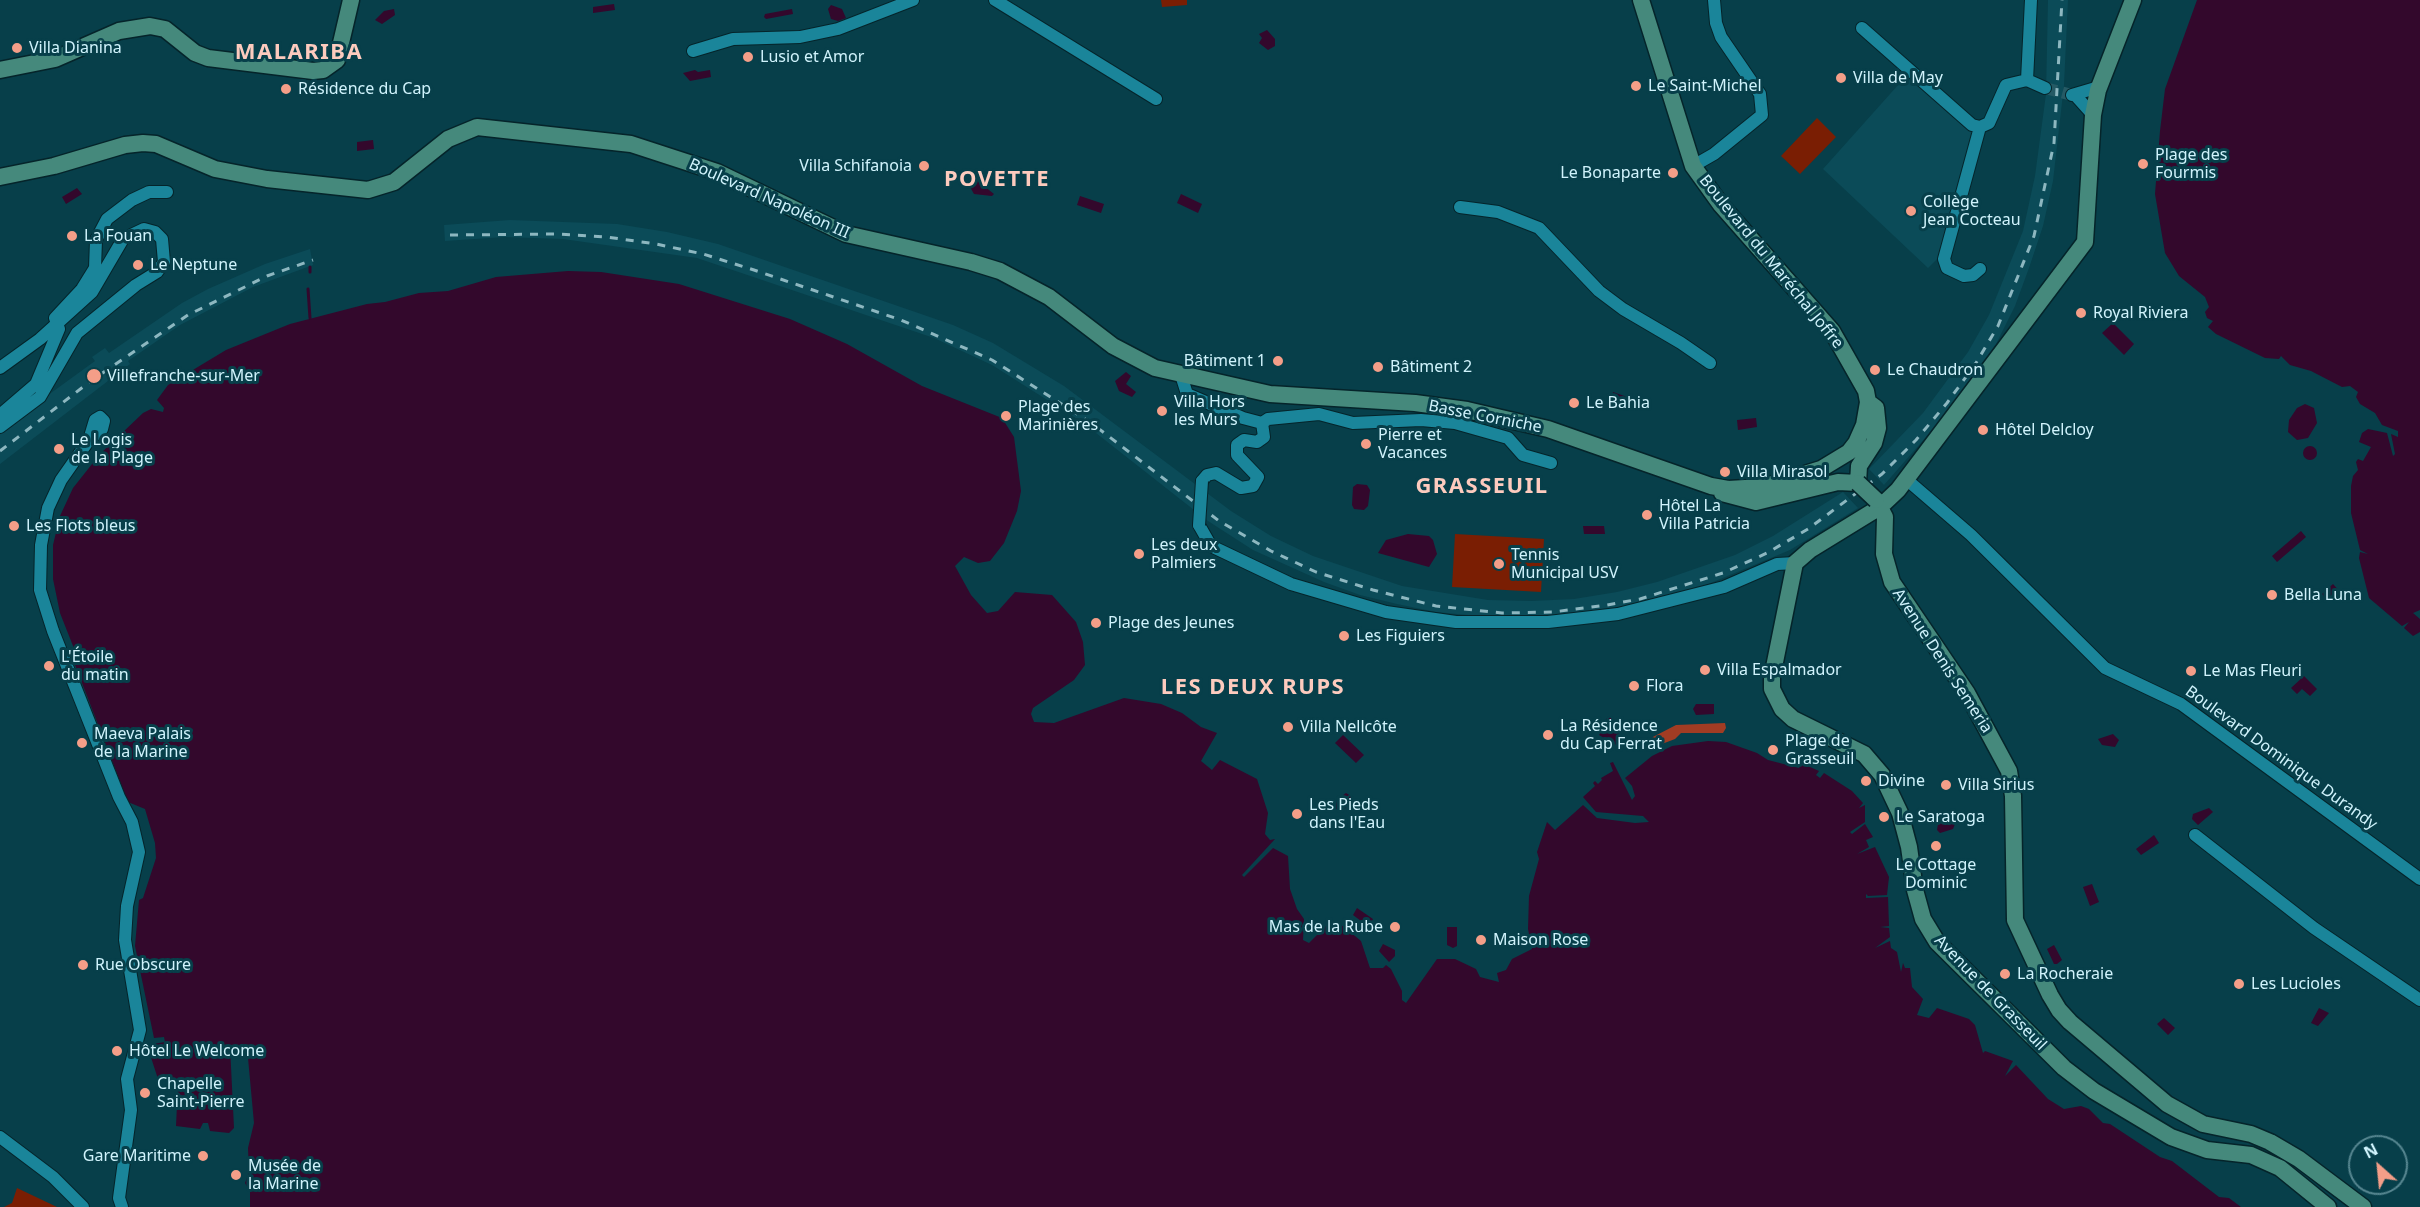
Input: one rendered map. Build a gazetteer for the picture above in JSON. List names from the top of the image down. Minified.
{"streets":{"main road":["Boulevard Napoléon III","Boulevard du Maréchal Joffre","Basse Corniche","Avenue Denis Semeria","Avenue de Grasseuil"],"street":["Boulevard Dominique Durandy"]},"crossings":[["Boulevard Napoléon III","Basse Corniche"]],"districts":["MALARIBA","POVETTE","GRASSEUIL","LES DEUX RUPS"],"places":["Villa Dianina","Lusio et Amor","Villa de May","Le Saint-Michel","Résidence du Cap","Plage des Fourmis","Villa Schifanoia","Le Bonaparte","Collège Jean Cocteau","La Fouan","Le Neptune","Royal Riviera","Bâtiment 1","Bâtiment 2","Le Chaudron","Villefranche-sur-Mer","Le Bahia","Villa Hors les Murs","Plage des Marinières","Hôtel Delcloy","Pierre et Vacances","Le Logis de la Plage","Villa Mirasol","Hôtel La Villa Patricia","Les Flots bleus","Les deux Palmiers","Tennis Municipal USV","Bella Luna","Plage des Jeunes","Les Figuiers","L'Étoile du matin","Villa Espalmador","Le Mas Fleuri","Flora","Villa Nellcôte","La Résidence du Cap Ferrat","Maeva Palais de la Marine","Plage de Grasseuil","Divine","Villa Sirius","Les Pieds dans l'Eau","Le Saratoga","Le Cottage Dominic","Mas de la Rube","Maison Rose","Rue Obscure","La Rocheraie","Les Lucioles","Hôtel Le Welcome","Chapelle Saint-Pierre","Gare Maritime","Musée de la Marine"],"north":"top left"}
